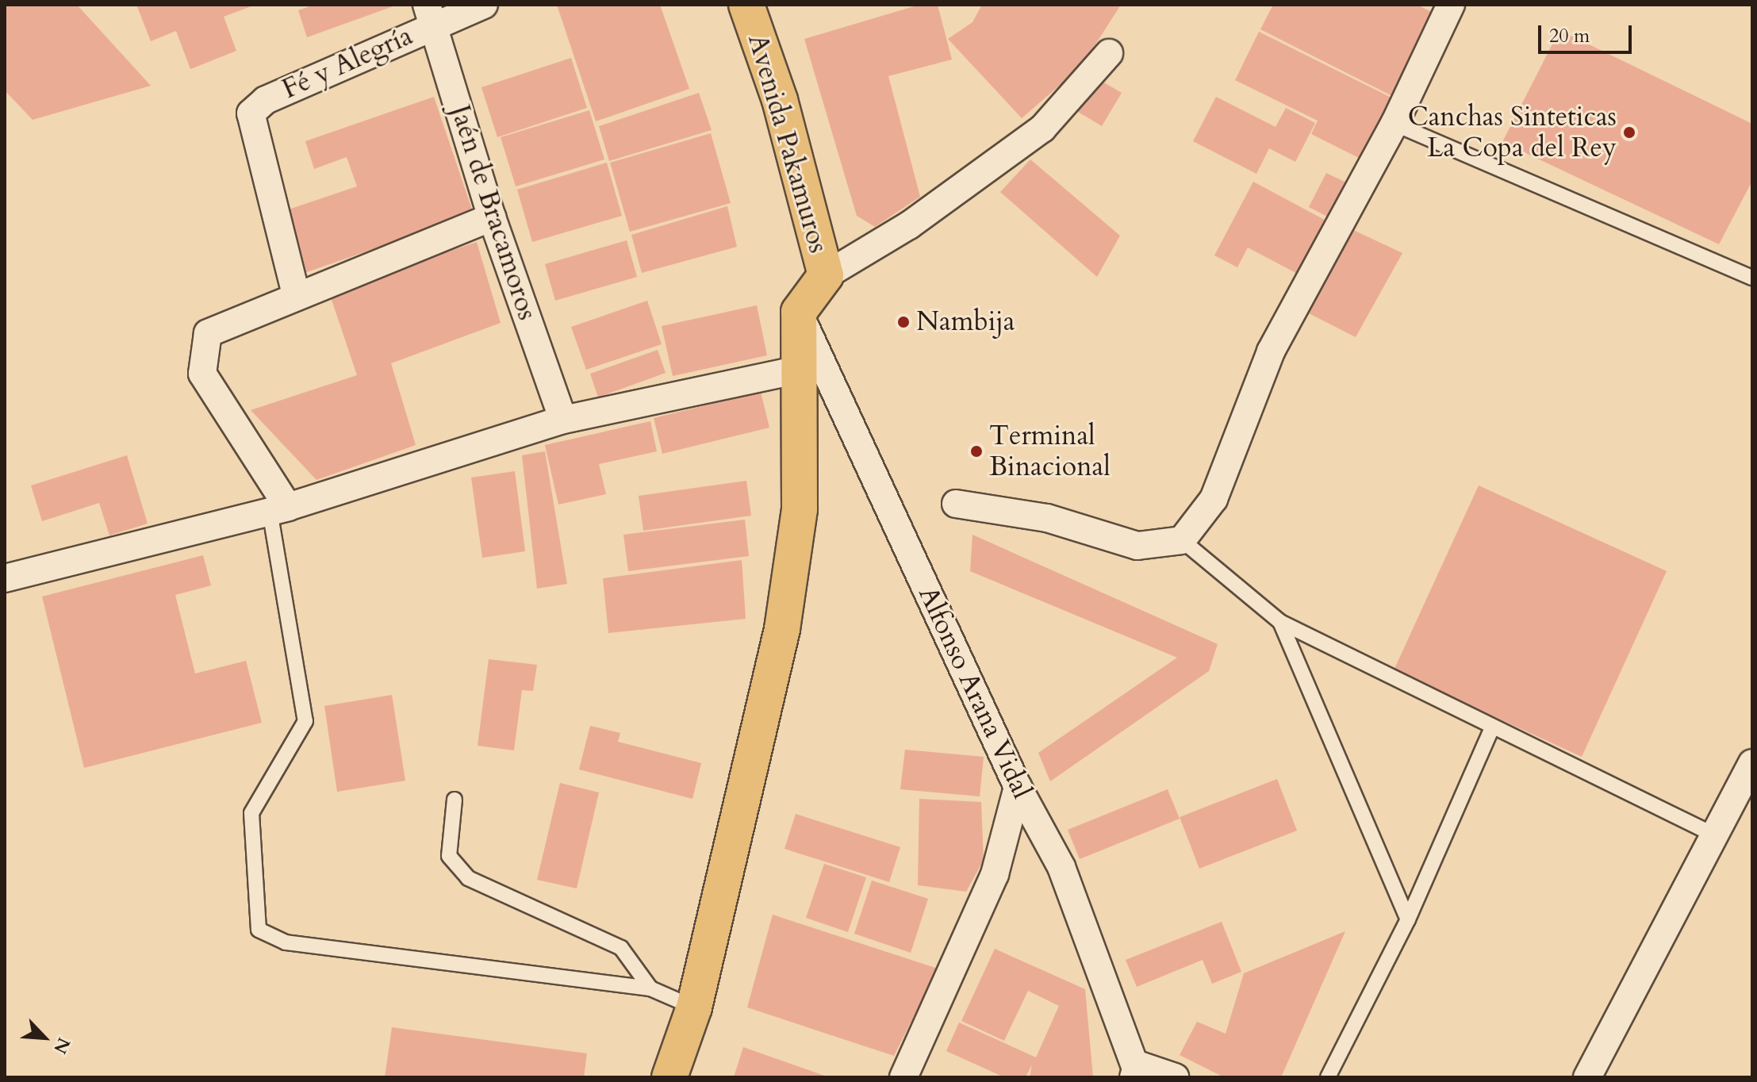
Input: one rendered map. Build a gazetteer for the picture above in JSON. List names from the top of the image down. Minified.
{"streets":{"highway":["Avenida Pakamuros"],"street":["Fé y Alegría","Jaén de Bracamoros","Alfonso Arana Vidal"]},"crossings":[["Fé y Alegría","Jaén de Bracamoros"],["Avenida Pakamuros","Alfonso Arana Vidal"]],"places":["Canchas Sinteticas La Copa del Rey","Nambija","Terminal Binacional"],"scale_bar":"20 m","north":"bottom right"}
